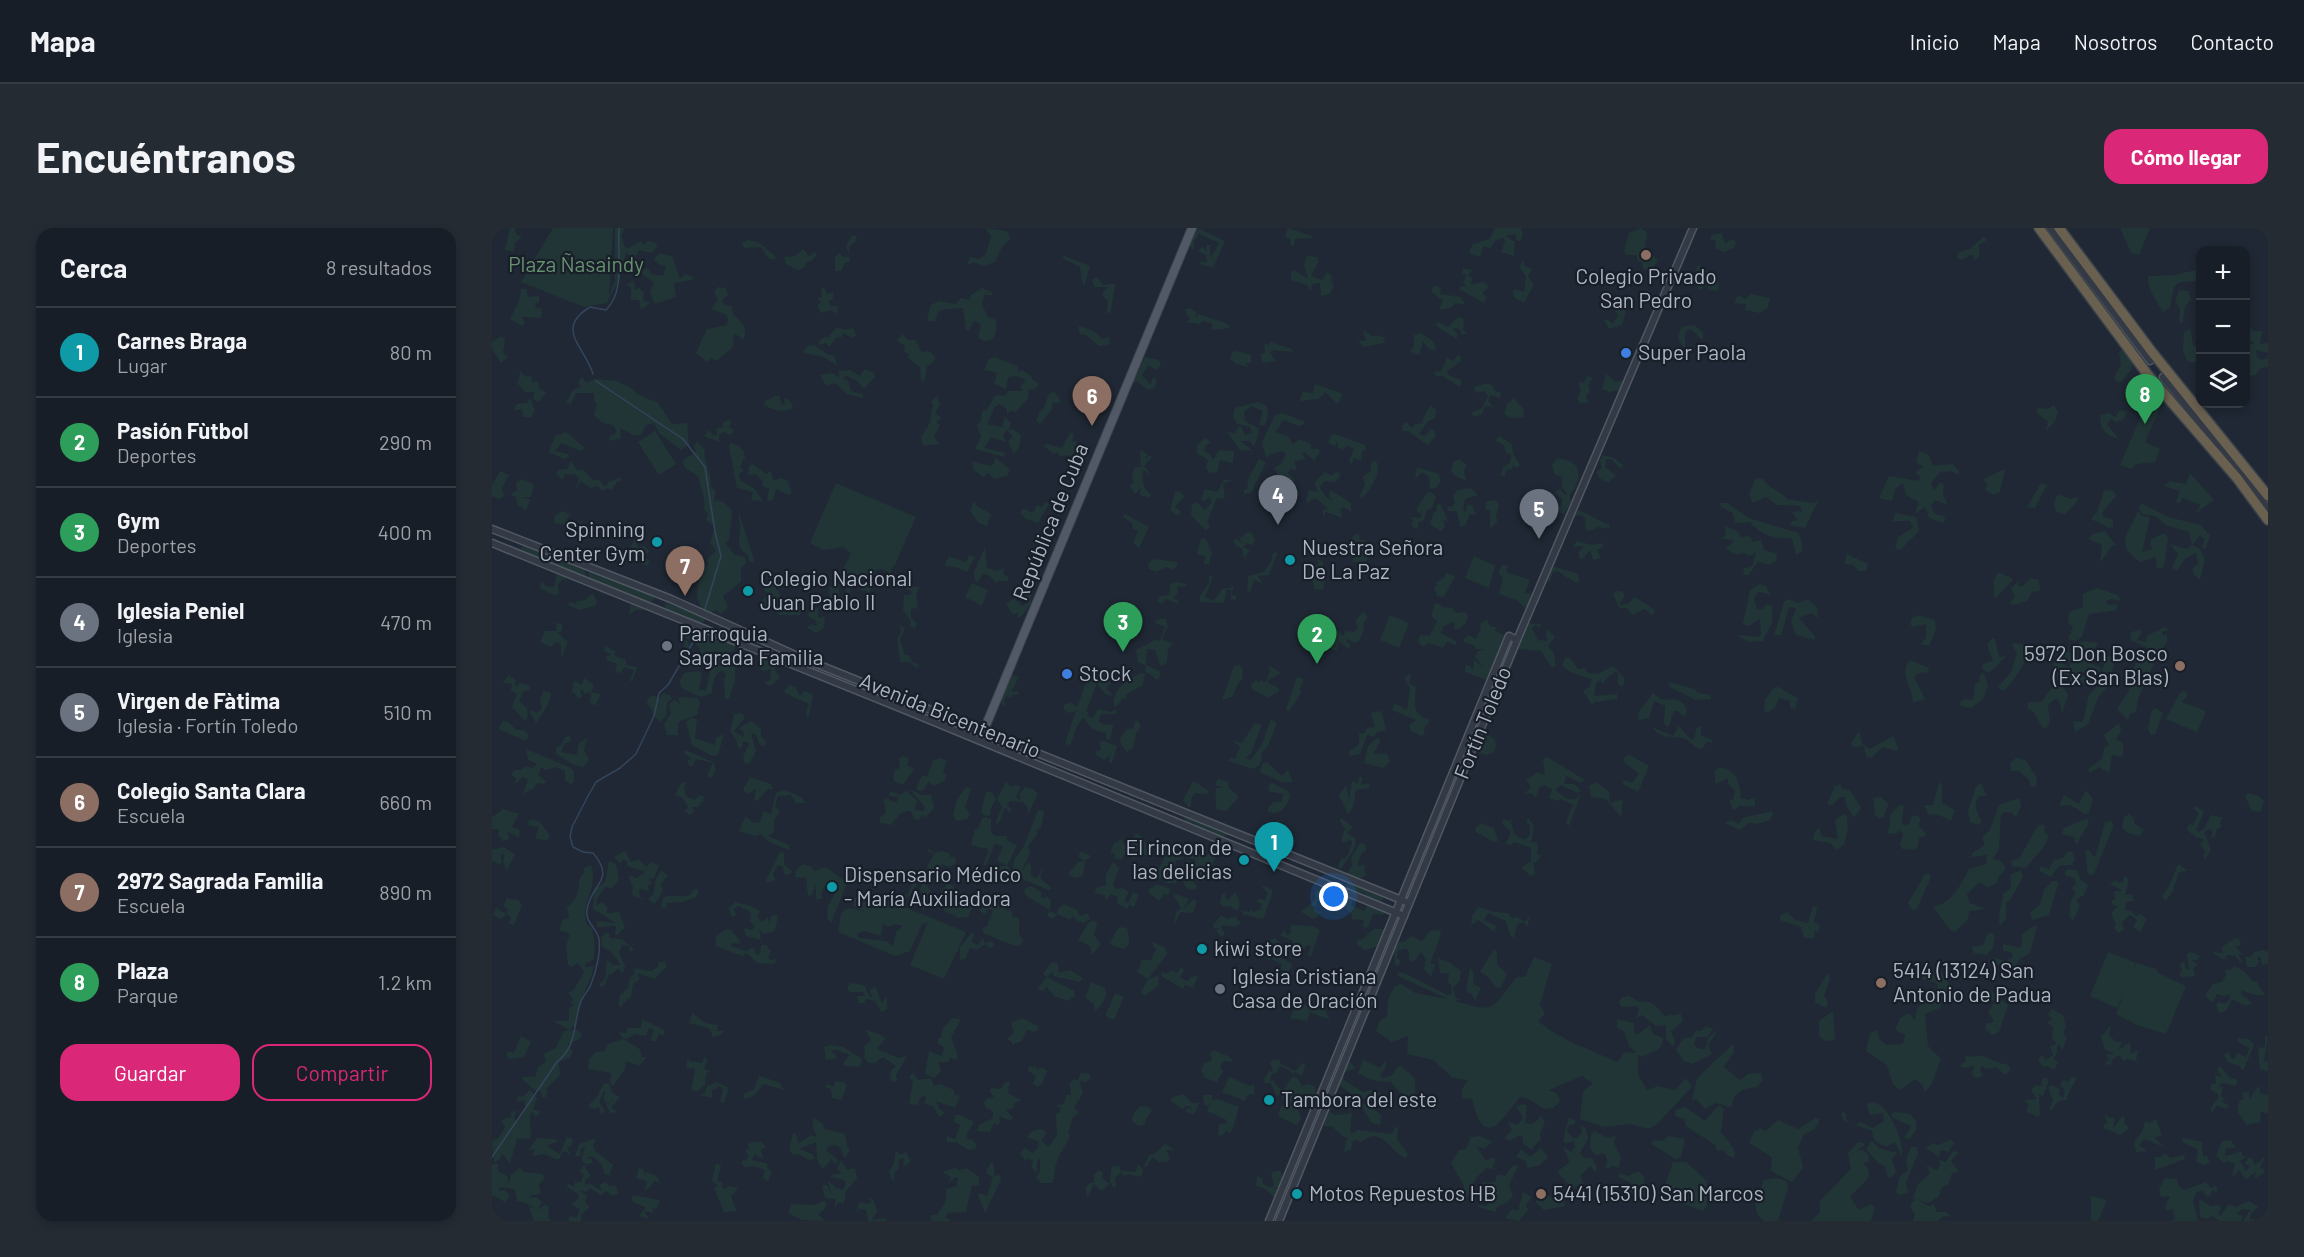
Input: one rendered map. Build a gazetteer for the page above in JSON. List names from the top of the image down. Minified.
{"streets":{"main road":["República de Cuba"],"street":["Avenida Bicentenario","Fortín Toledo"]},"crossings":[["República de Cuba","Avenida Bicentenario"],["Avenida Bicentenario","Fortín Toledo"]],"parks":["Plaza Ñasaindy"],"places":["Colegio Privado San Pedro","Super Paola","Spinning Center Gym","Nuestra Señora De La Paz","Colegio Nacional Juan Pablo II","Parroquia Sagrada Familia","5972 Don Bosco (Ex San Blas)","Stock","El rincon de las delicias","Dispensario Médico - María Auxiliadora","kiwi store","5414 (13124) San Antonio de Padua","Iglesia Cristiana Casa de Oración","Tambora del este","Motos Repuestos HB","5441 (15310) San Marcos"],"page":{"header":"Mapa","nav":["Inicio","Mapa","Nosotros","Contacto"],"buttons":["Cómo llegar",["Guardar","Compartir"]],"title":"Encuéntranos","heading":["Cerca","8 resultados"],"map_buttons":["+","−"],"list":[{"mark":"1","name":"Carnes Braga","note":"Lugar","value":"80 m"},{"mark":"2","name":"Pasión Fùtbol","note":"Deportes","value":"290 m"},{"mark":"3","name":"Gym","note":"Deportes","value":"400 m"},{"mark":"4","name":"Iglesia Peniel","note":"Iglesia","value":"470 m"},{"mark":"5","name":"Vìrgen de Fàtima","note":"Iglesia · Fortín Toledo","value":"510 m"},{"mark":"6","name":"Colegio Santa Clara","note":"Escuela","value":"660 m"},{"mark":"7","name":"2972 Sagrada Familia","note":"Escuela","value":"890 m"},{"mark":"8","name":"Plaza","note":"Parque","value":"1.2 km"}],"pins":["8","6","4","5","7","3","2","1"]}}
